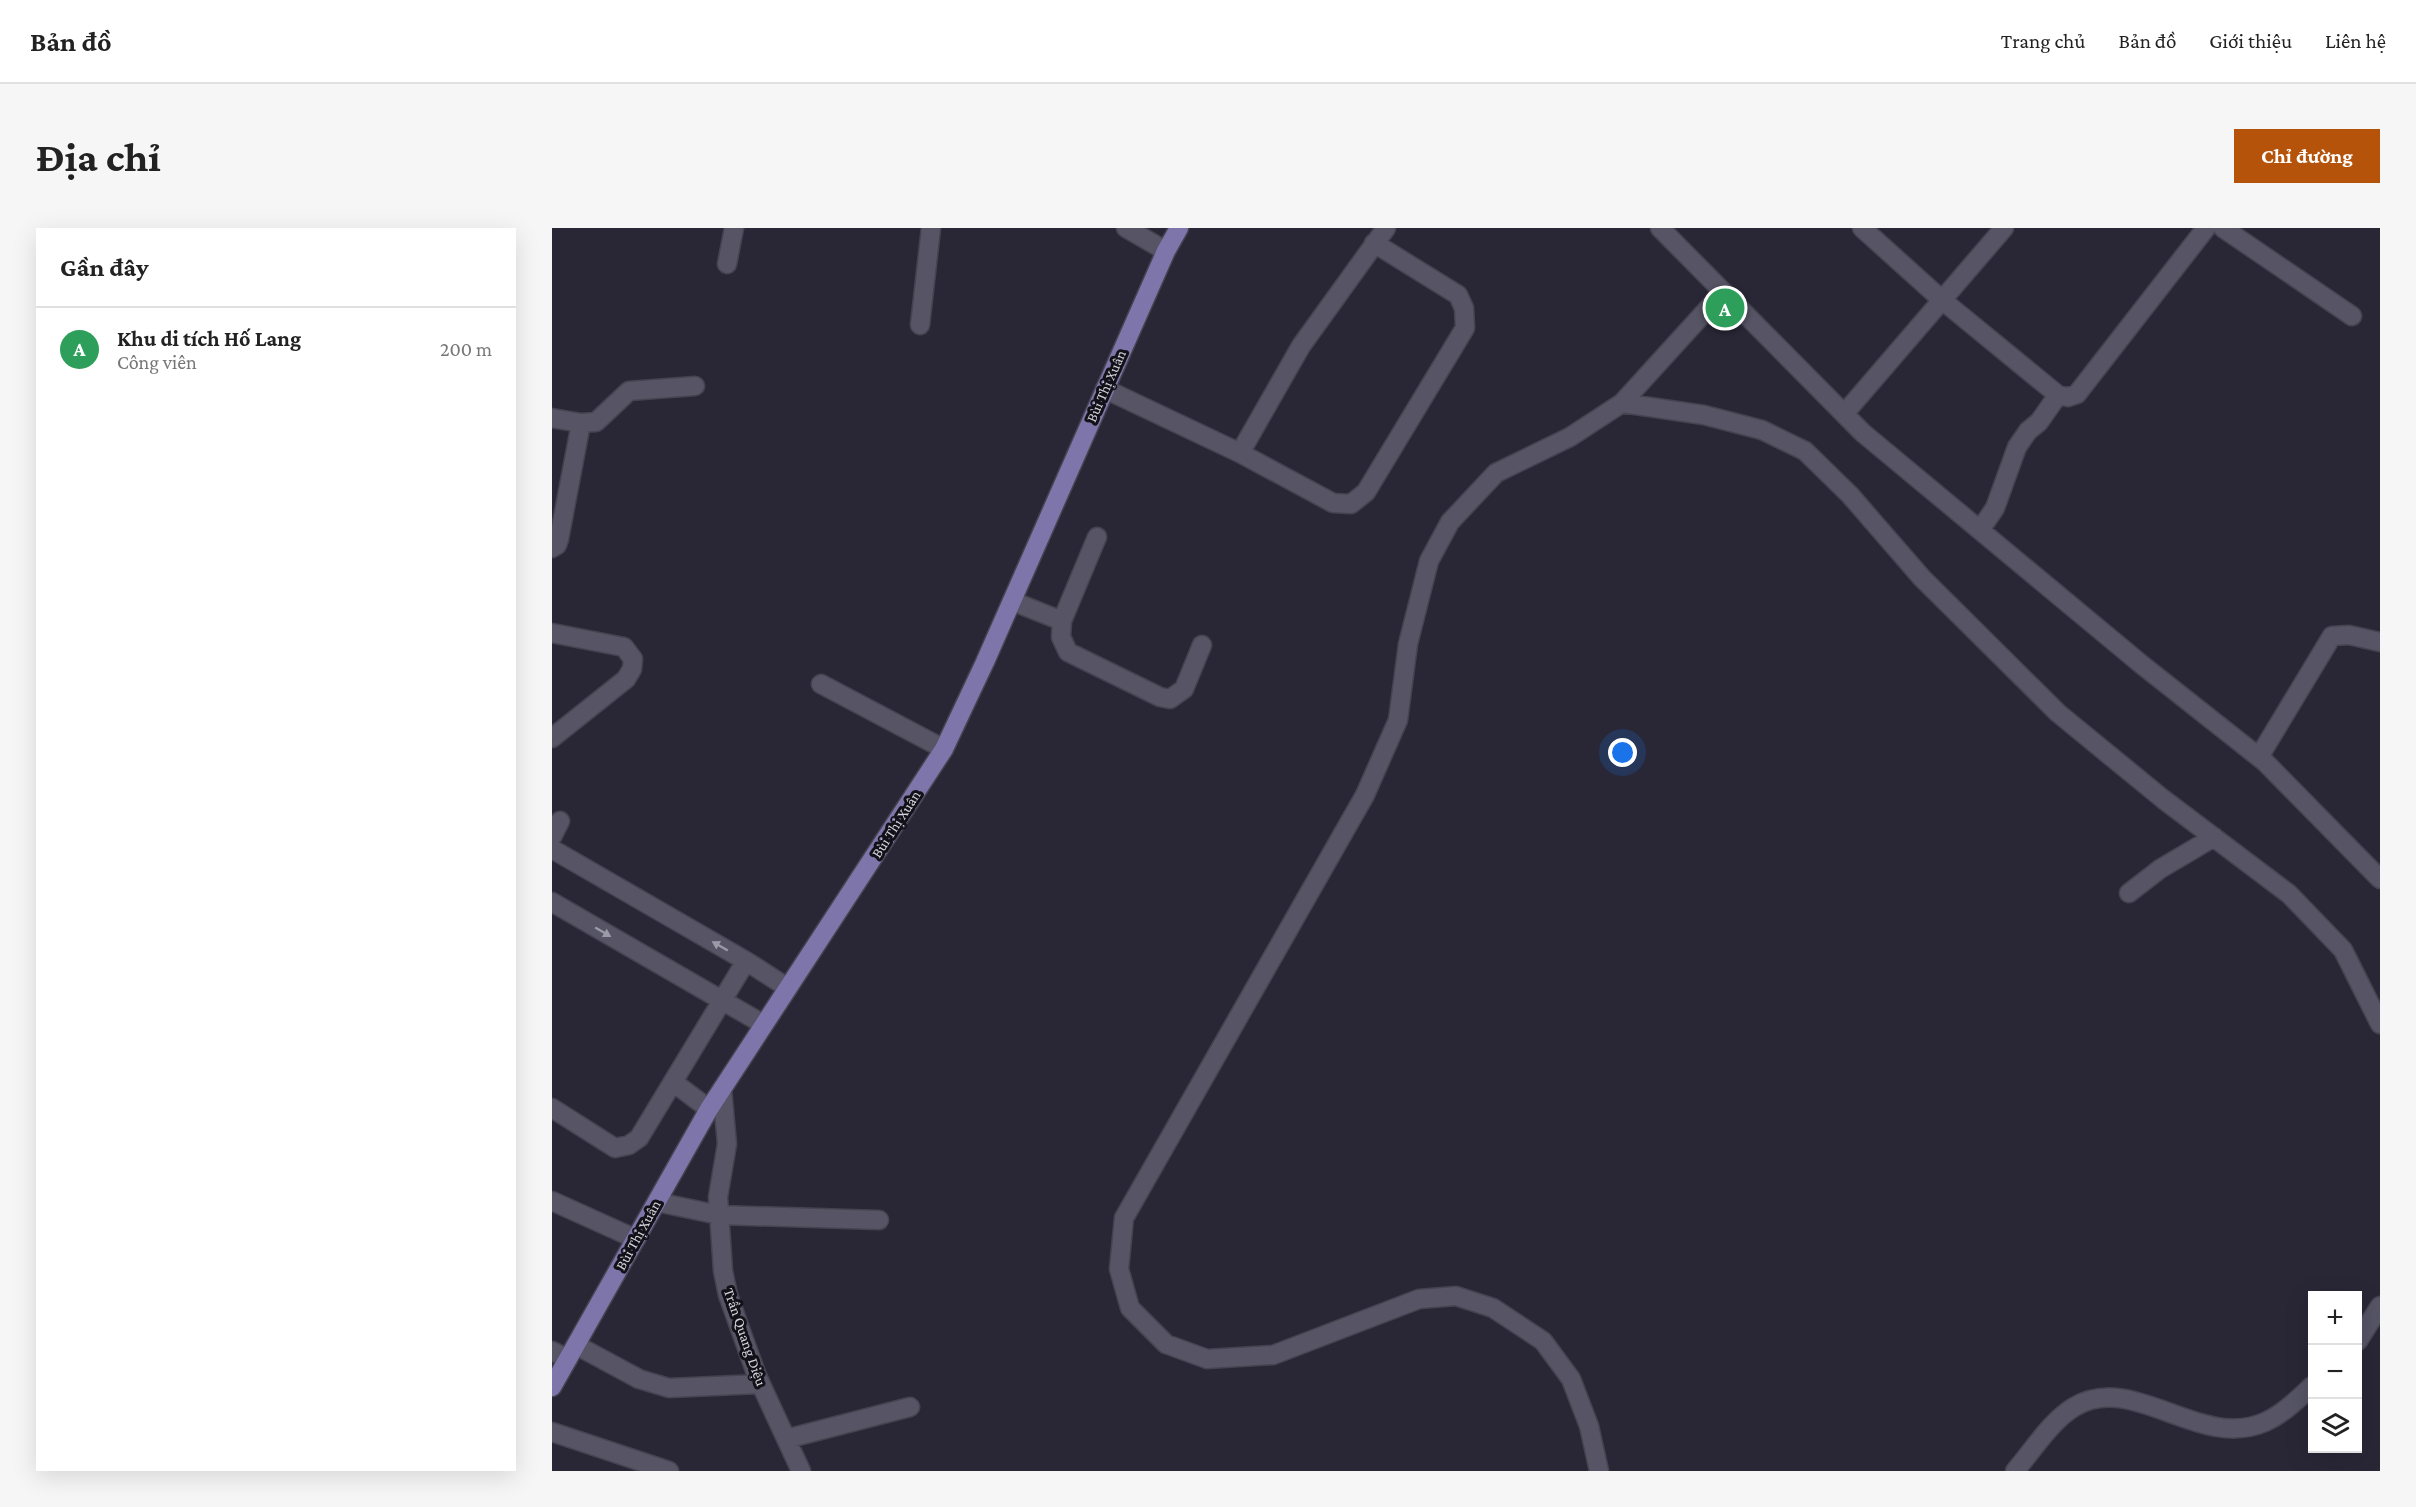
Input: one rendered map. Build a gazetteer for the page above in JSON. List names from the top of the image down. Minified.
{"streets":{"main road":["Bùi Thị Xuân"],"street":["Trần Quang Diệu"]},"crossings":[["Bùi Thị Xuân","Trần Quang Diệu"]],"page":{"header":"Bản đồ","nav":["Trang chủ","Bản đồ","Giới thiệu","Liên hệ"],"buttons":"Chỉ đường","title":"Địa chỉ","heading":"Gần đây","pins":"A","list":[{"mark":"A","name":"Khu di tích Hố Lang","note":"Công viên","value":"200 m"}],"map_buttons":["+","−"]}}
